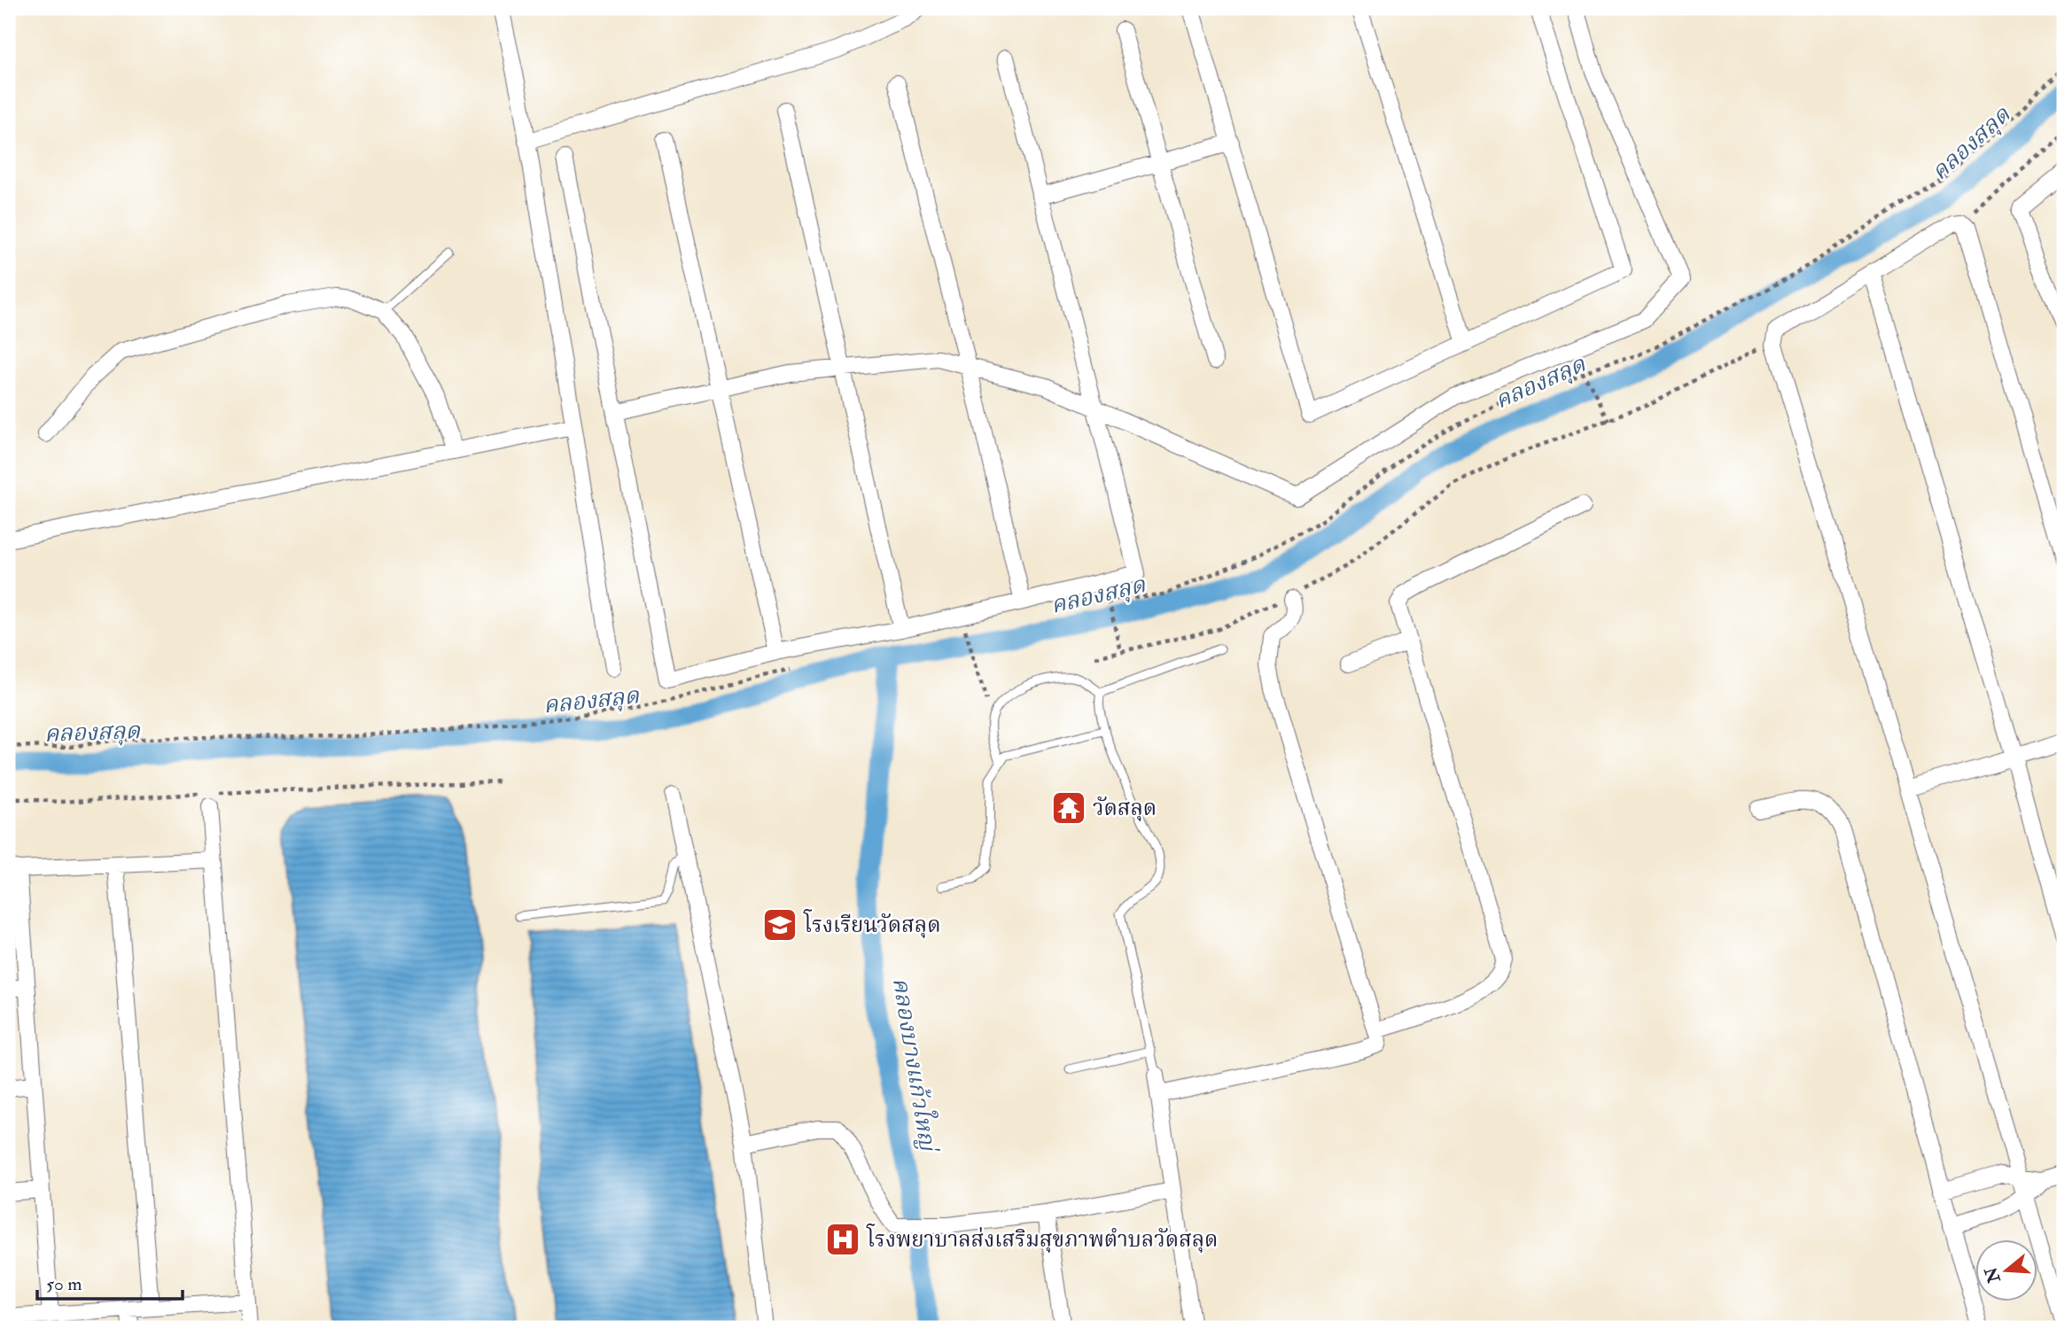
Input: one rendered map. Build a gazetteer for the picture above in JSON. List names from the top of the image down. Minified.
{"water":["คลองสลุด","คลองบางแก้วใหญ่"],"places":{"temple":["วัดสลุด"],"school or university":["โรงเรียนวัดสลุด"],"hospital":["โรงพยาบาลส่งเสริมสุขภาพตำบลวัดสลุด"]},"scale_bar":"50 m","north":"left"}
